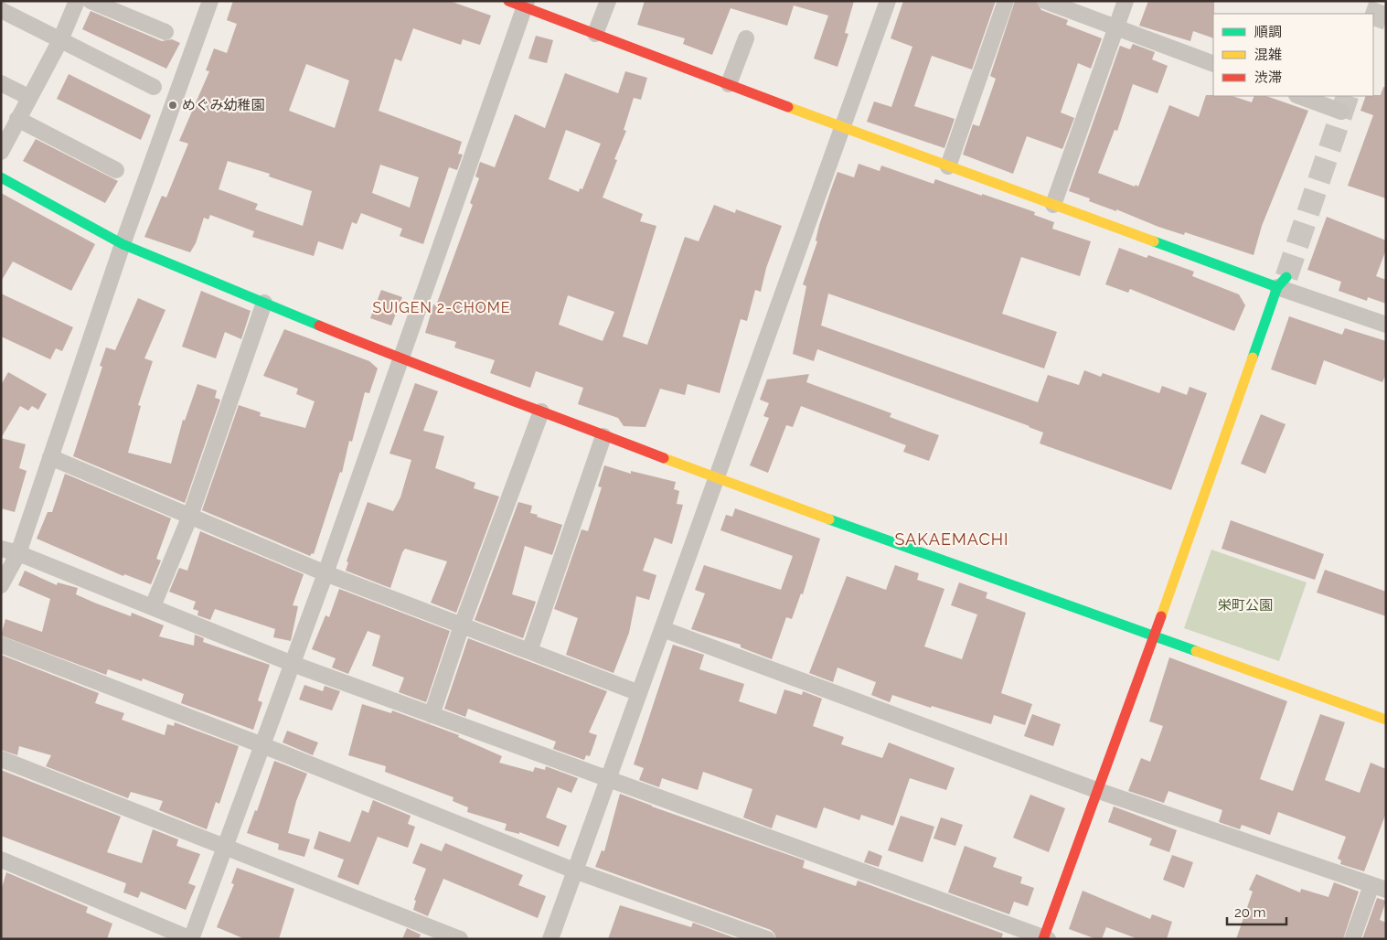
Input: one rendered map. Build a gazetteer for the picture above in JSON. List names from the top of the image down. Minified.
{"districts":["SUIGEN 2-CHOME","SAKAEMACHI"],"parks":["栄町公園"],"places":["めぐみ幼稚園"],"legend":["順調","混雑","渋滞"],"scale_bar":"20 m"}
